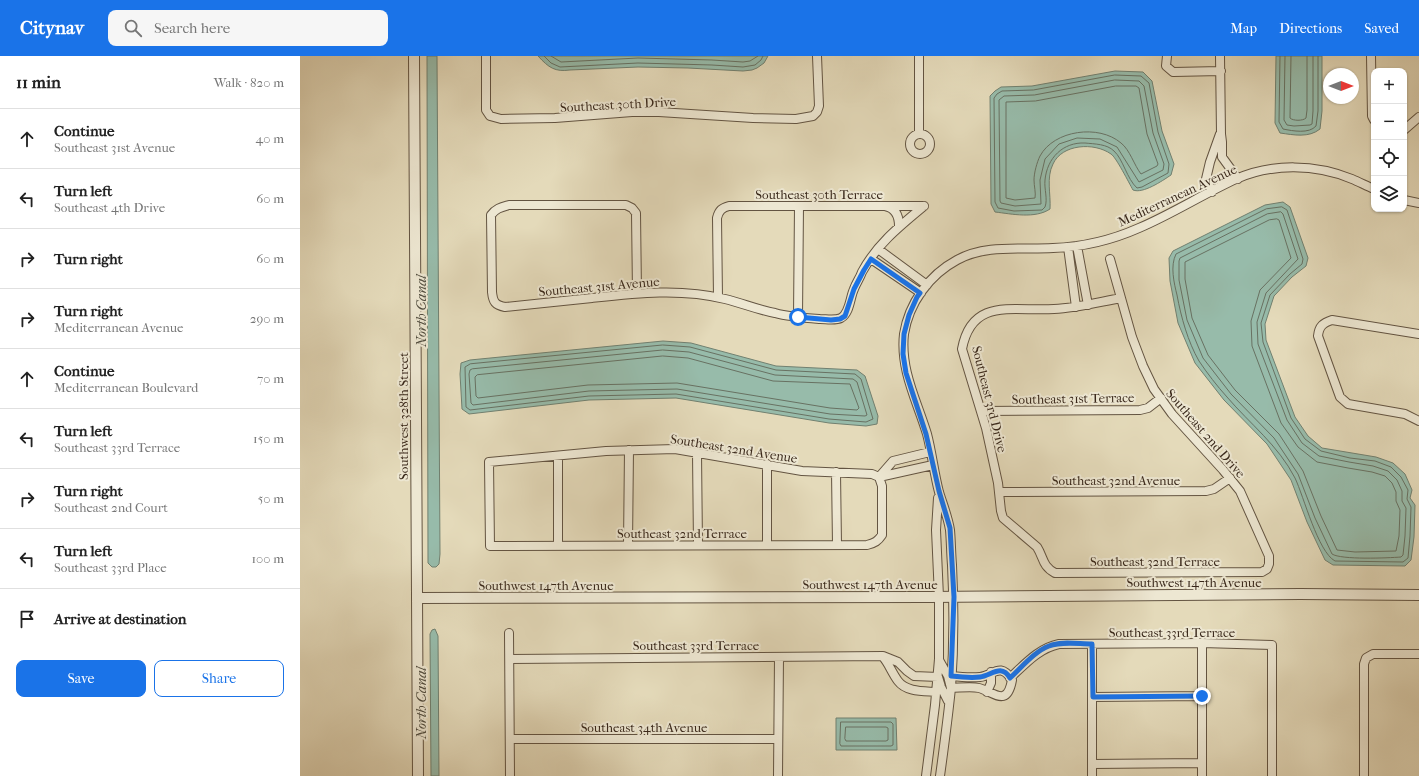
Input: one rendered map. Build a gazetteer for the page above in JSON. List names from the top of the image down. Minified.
{"streets":{"street":["Southeast 30th Drive","Southeast 30th Terrace","Mediterranean Avenue","Southeast 31st Avenue","Southeast 31st Terrace","Southeast 3rd Drive","Southwest 328th Street","Southeast 2nd Drive","Southeast 32nd Avenue","Southeast 32nd Terrace","Southwest 147th Avenue","Southeast 33rd Terrace","Southeast 34th Avenue"]},"crossings":[["Southeast 30th Terrace","Southeast 31st Avenue"],["Mediterranean Avenue","Southeast 32nd Avenue"],["Mediterranean Avenue","Southwest 147th Avenue"],["Mediterranean Avenue","Southeast 33rd Terrace"],["Southeast 31st Terrace","Southeast 3rd Drive"],["Southeast 31st Terrace","Southeast 2nd Drive"],["Southeast 3rd Drive","Southeast 2nd Drive"],["Southeast 3rd Drive","Southeast 32nd Avenue"],["Southeast 3rd Drive","Southeast 32nd Terrace"],["Southwest 328th Street","Southwest 147th Avenue"],["Southeast 2nd Drive","Southeast 32nd Avenue"],["Southeast 2nd Drive","Southeast 32nd Terrace"],["Southeast 32nd Avenue","Southeast 32nd Terrace"]],"water":["North Canal"],"north":"right","page":{"header":"Citynav","search":"Search here","nav":["Map","Directions","Saved"],"heading":["11 min","Walk · 820 m"],"map_buttons":["+","−"],"list":[["Continue","Southeast 31st Avenue","40 m"],["Turn left","Southeast 4th Drive","60 m"],["Turn right","60 m"],["Turn right","Mediterranean Avenue","290 m"],["Continue","Mediterranean Boulevard","70 m"],["Turn left","Southeast 33rd Terrace","150 m"],["Turn right","Southeast 2nd Court","50 m"],["Turn left","Southeast 33rd Place","100 m"],"Arrive at destination"],"buttons":["Save","Share"]}}
